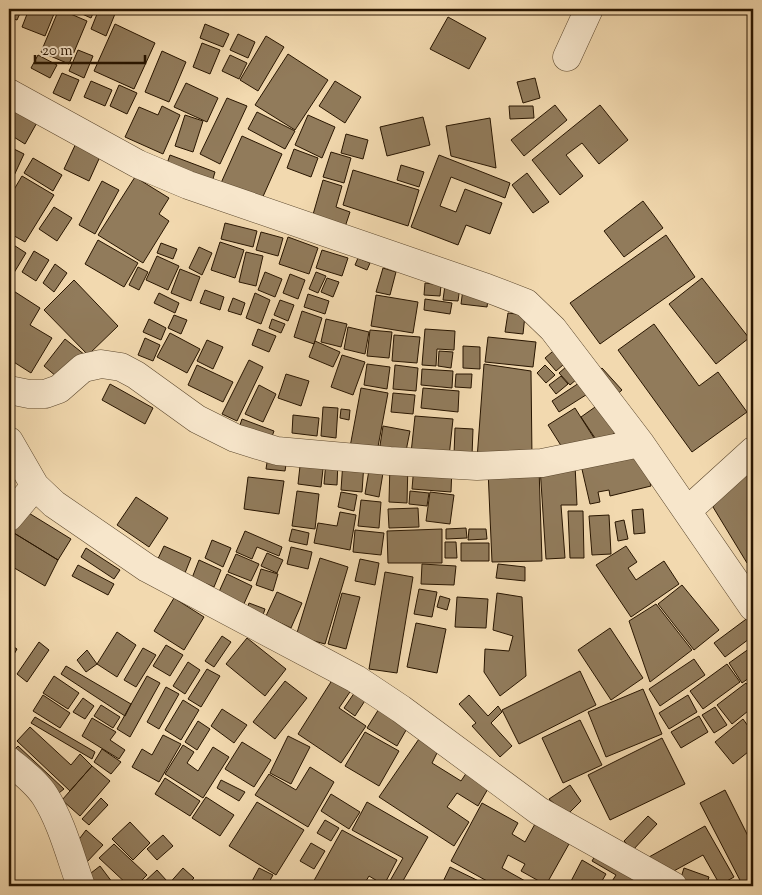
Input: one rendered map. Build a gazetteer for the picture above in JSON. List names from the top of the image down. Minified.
{"scale_bar":"20 m"}
